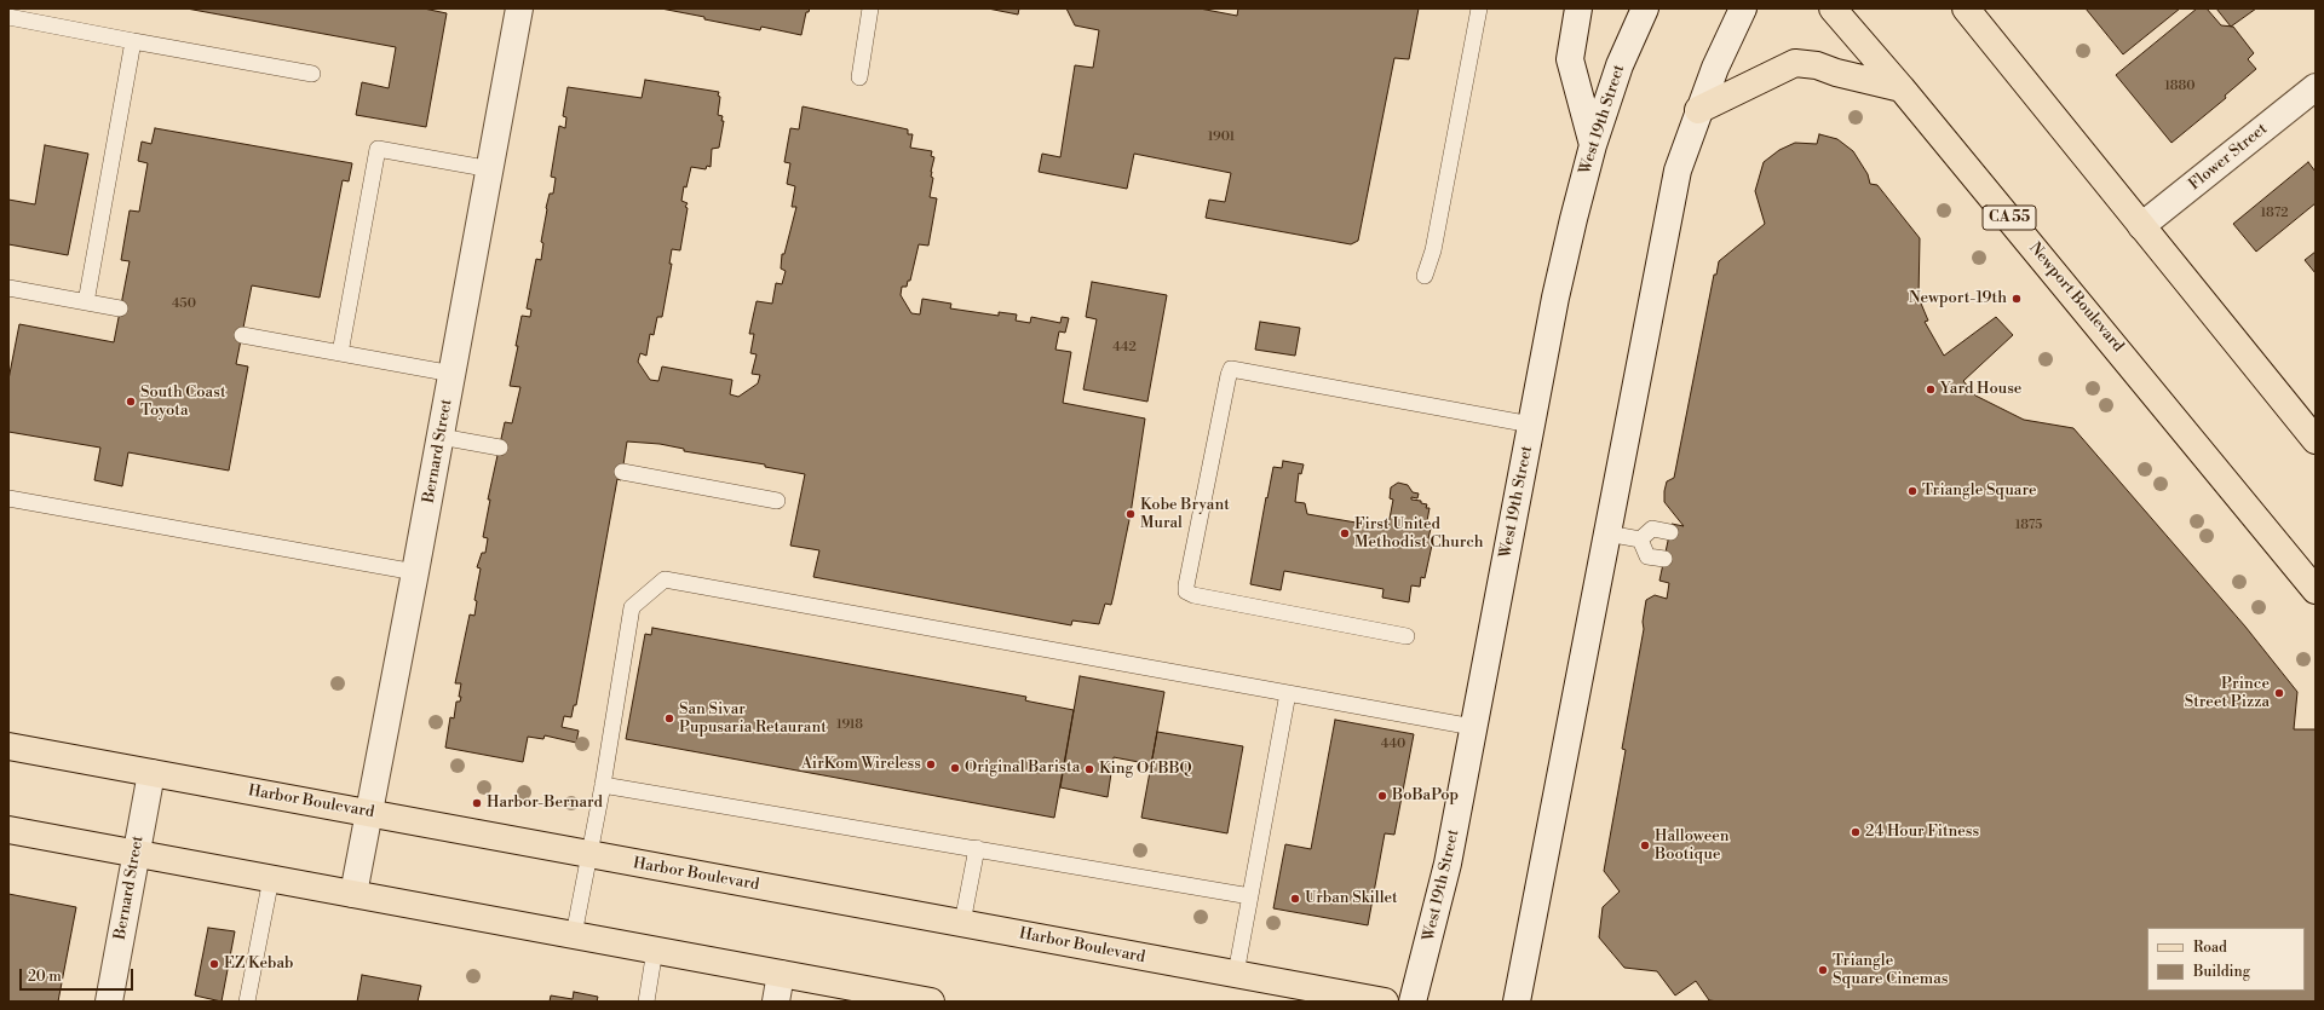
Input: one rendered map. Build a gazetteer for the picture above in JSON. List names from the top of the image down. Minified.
{"streets":{"main road":["West 19th Street","Flower Street","CA 55","Newport Boulevard","Bernard Street","Harbor Boulevard"]},"crossings":[["Bernard Street","Harbor Boulevard"]],"places":["Newport-19th","Yard House","South Coast Toyota","Triangle Square","Kobe Bryant Mural","First United Methodist Church","Prince Street Pizza","San Sivar Pupusaria Retaurant","AirKom Wireless","Original Barista","King Of BBQ","BoBaPop","Harbor-Bernard","24 Hour Fitness","Halloween Bootique","Urban Skillet","EZ Kebab","Triangle Square Cinemas"],"house_numbers":["1880","1901","1872","450","442","1875","1918","440"],"legend":["Road","Building"],"scale_bar":"20 m"}
